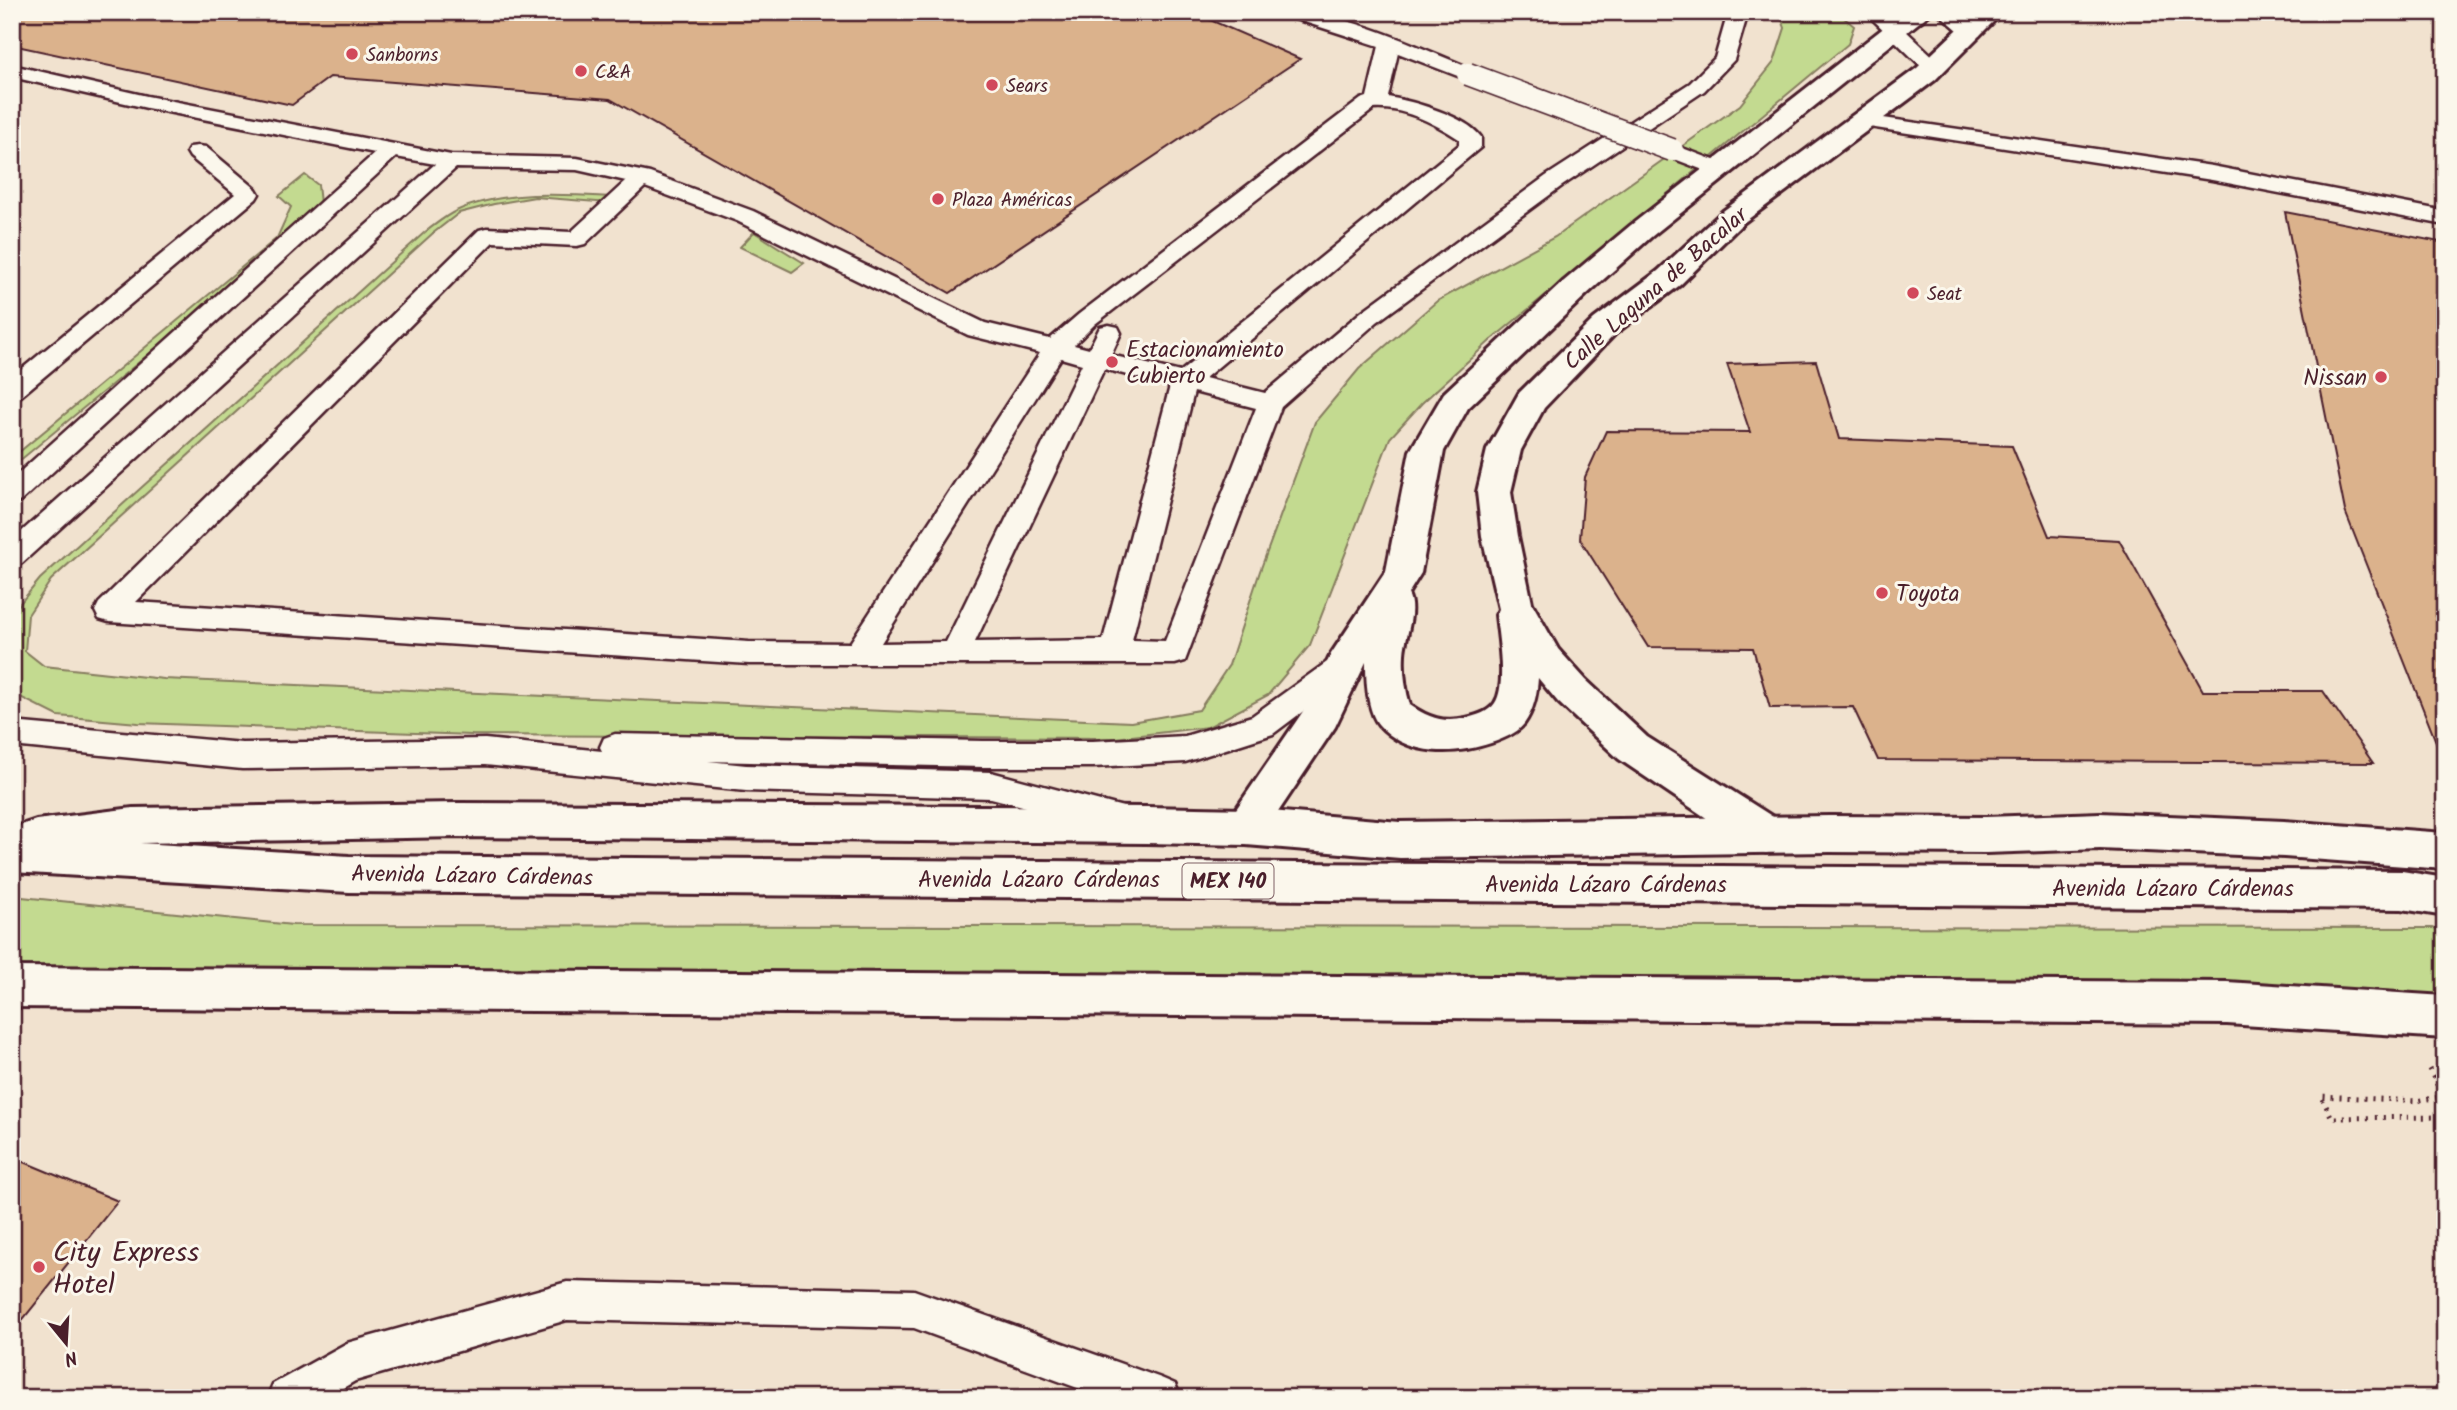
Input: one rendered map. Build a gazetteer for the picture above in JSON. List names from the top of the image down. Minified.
{"streets":{"main road":["Calle Laguna de Bacalar","Avenida Lázaro Cárdenas","MEX 140"]},"crossings":[["Calle Laguna de Bacalar","Avenida Lázaro Cárdenas"]],"places":["Sanborns","C&A","Sears","Plaza Américas","Seat","Estacionamiento Cubierto","Nissan","Toyota","City Express Hotel"],"north":"bottom"}
